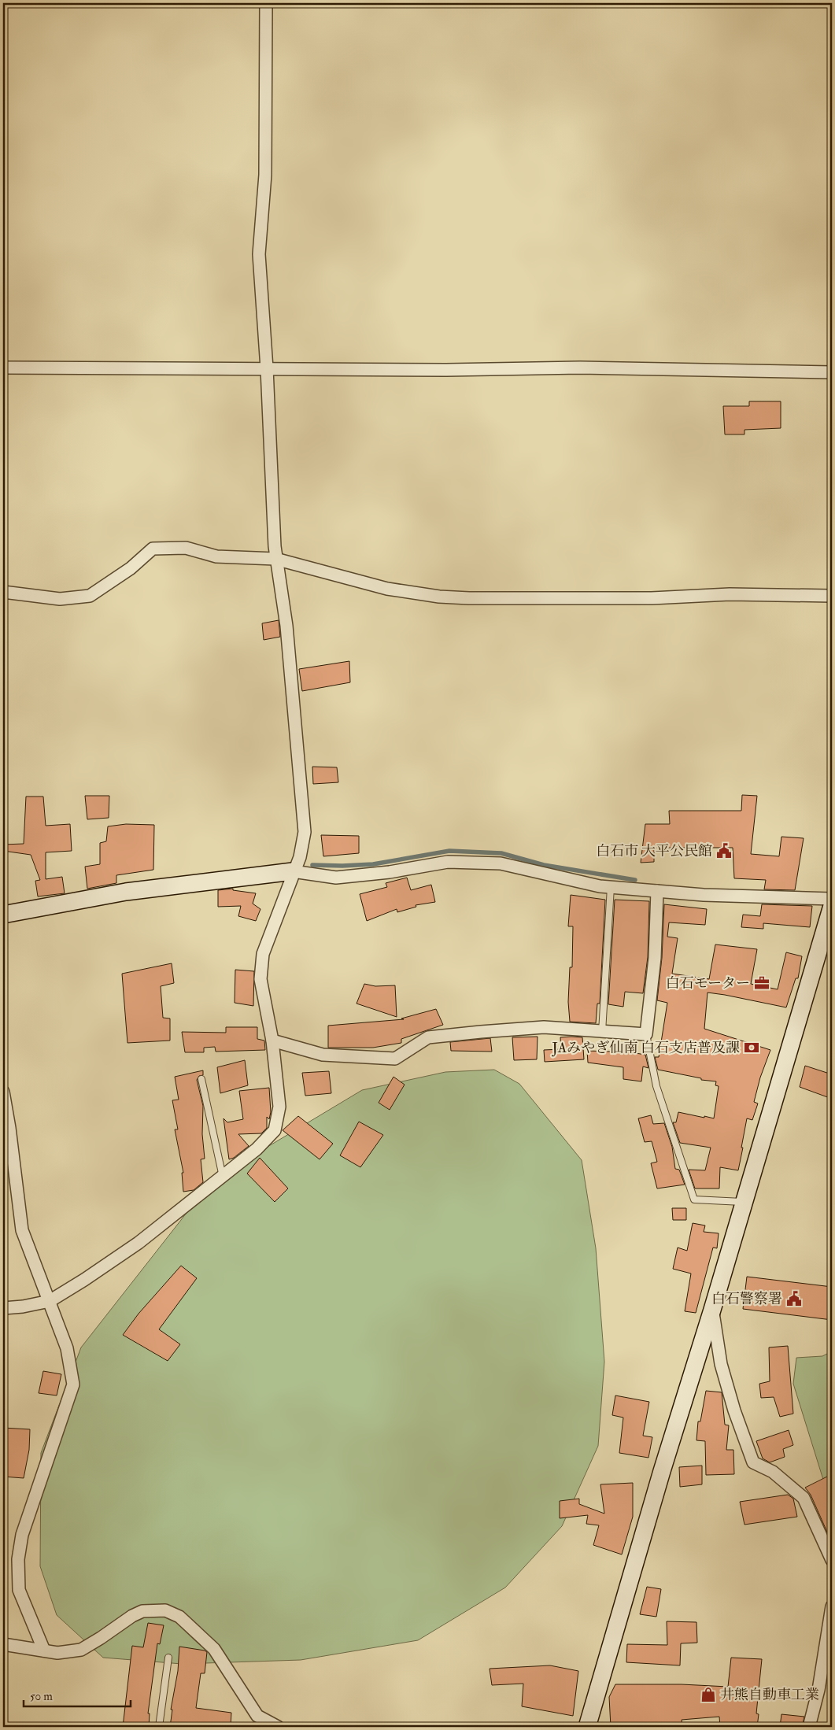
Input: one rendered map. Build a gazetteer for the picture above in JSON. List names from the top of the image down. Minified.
{"places":{"public building":["白石市 大平公民館","白石警察署"],"office":["白石モーター"],"bank":["JAみやぎ仙南 白石支店普及課"],"shop":["井熊自動車工業"]},"scale_bar":"50 m"}
